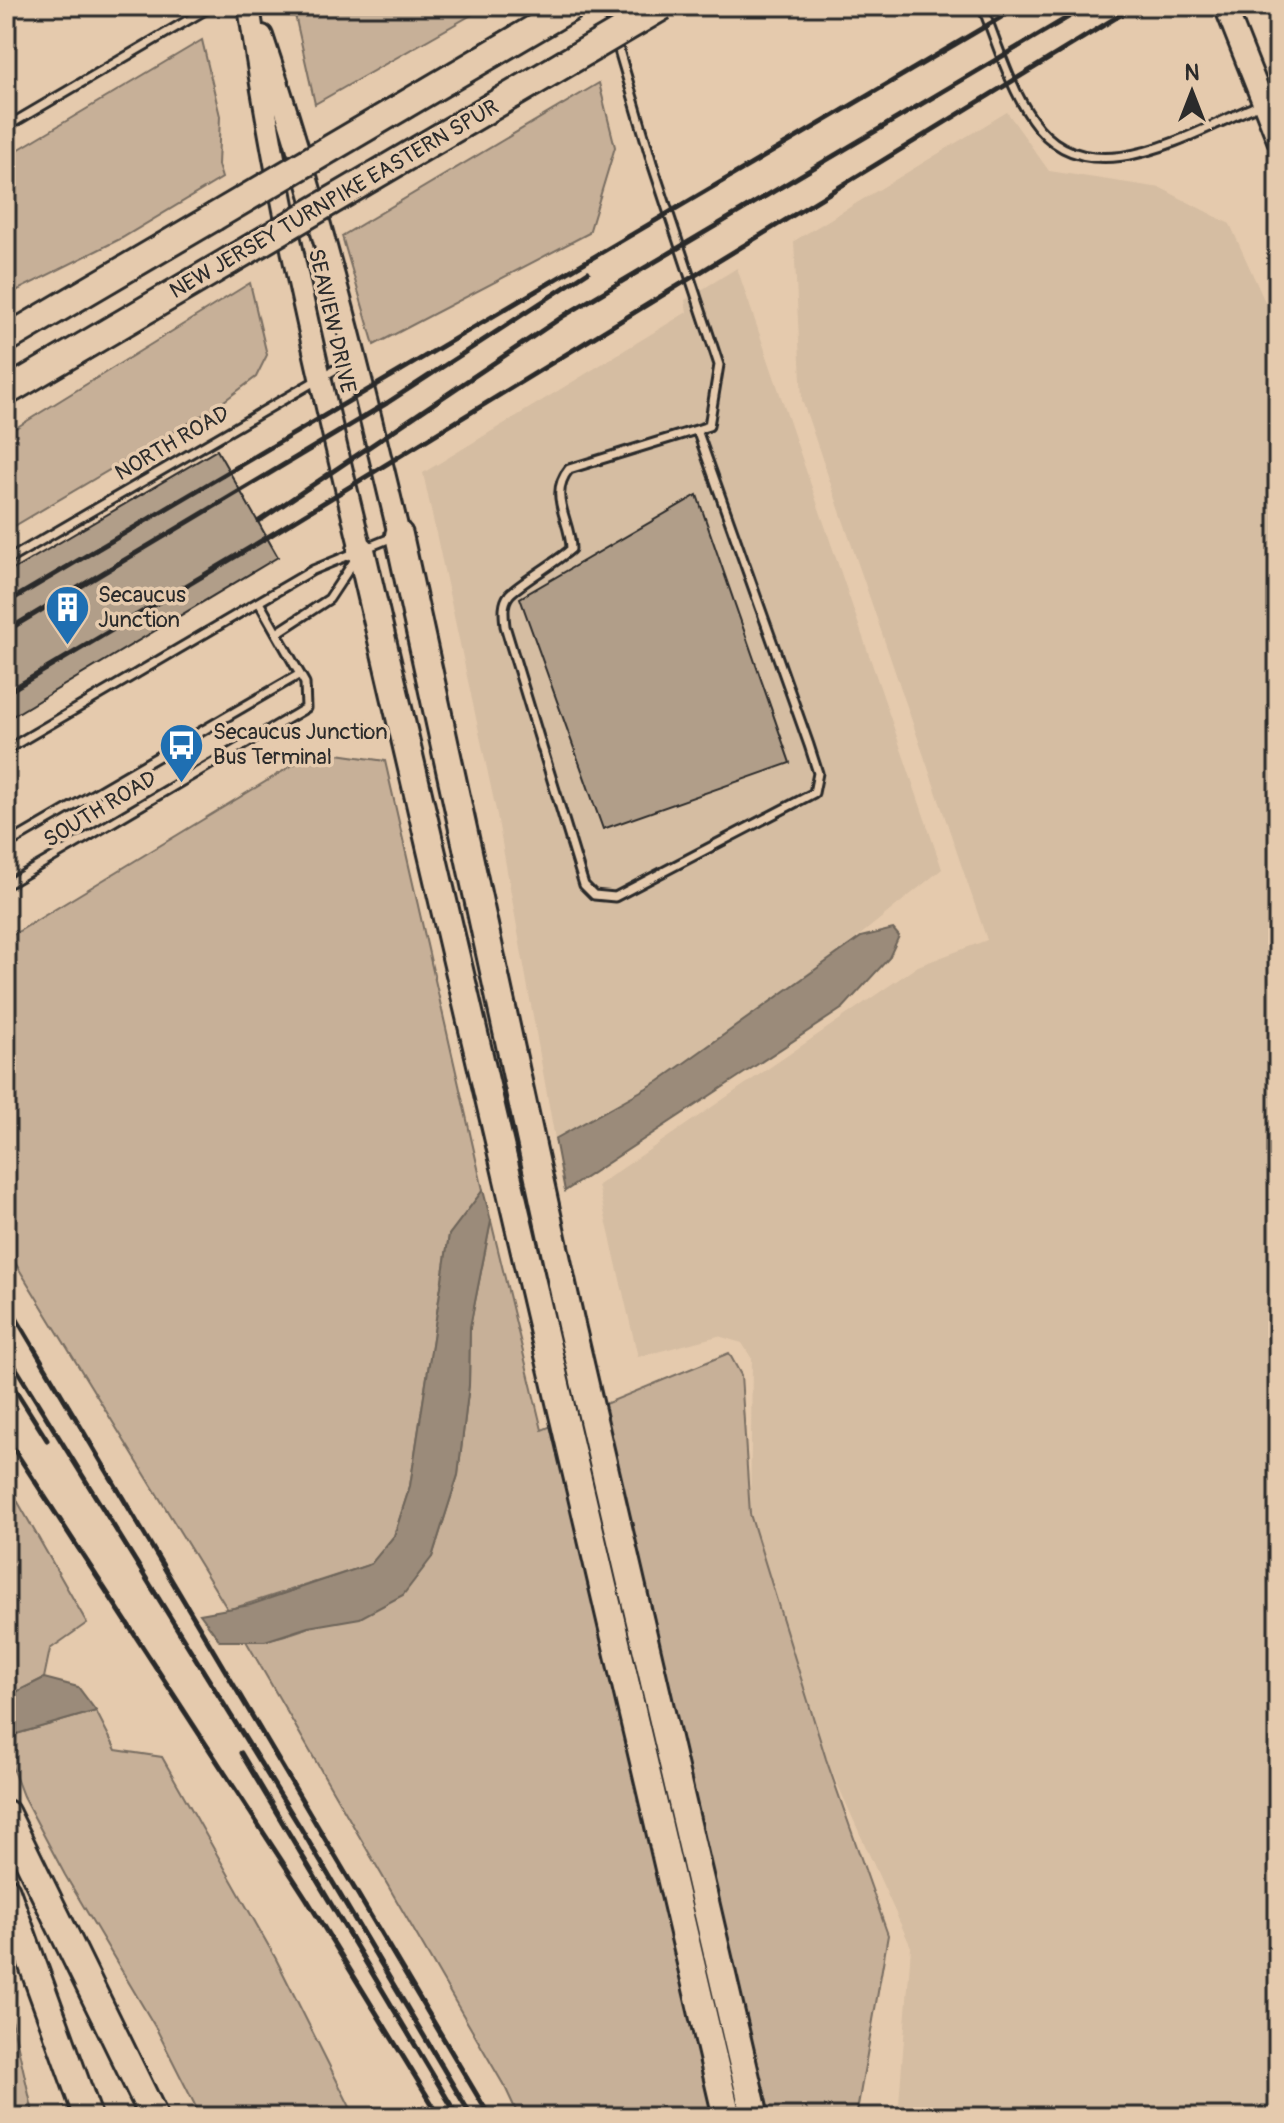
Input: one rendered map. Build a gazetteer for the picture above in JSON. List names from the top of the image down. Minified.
{"streets":{"highway":["NEW JERSEY TURNPIKE EASTERN SPUR"],"main road":["SEAVIEW DRIVE"],"lane":["NORTH ROAD","SOUTH ROAD"]},"crossings":[["SEAVIEW DRIVE","NORTH ROAD"]],"places":{"building":["Secaucus Junction"],"bus stop":["Secaucus Junction Bus Terminal"]},"north":"top"}
